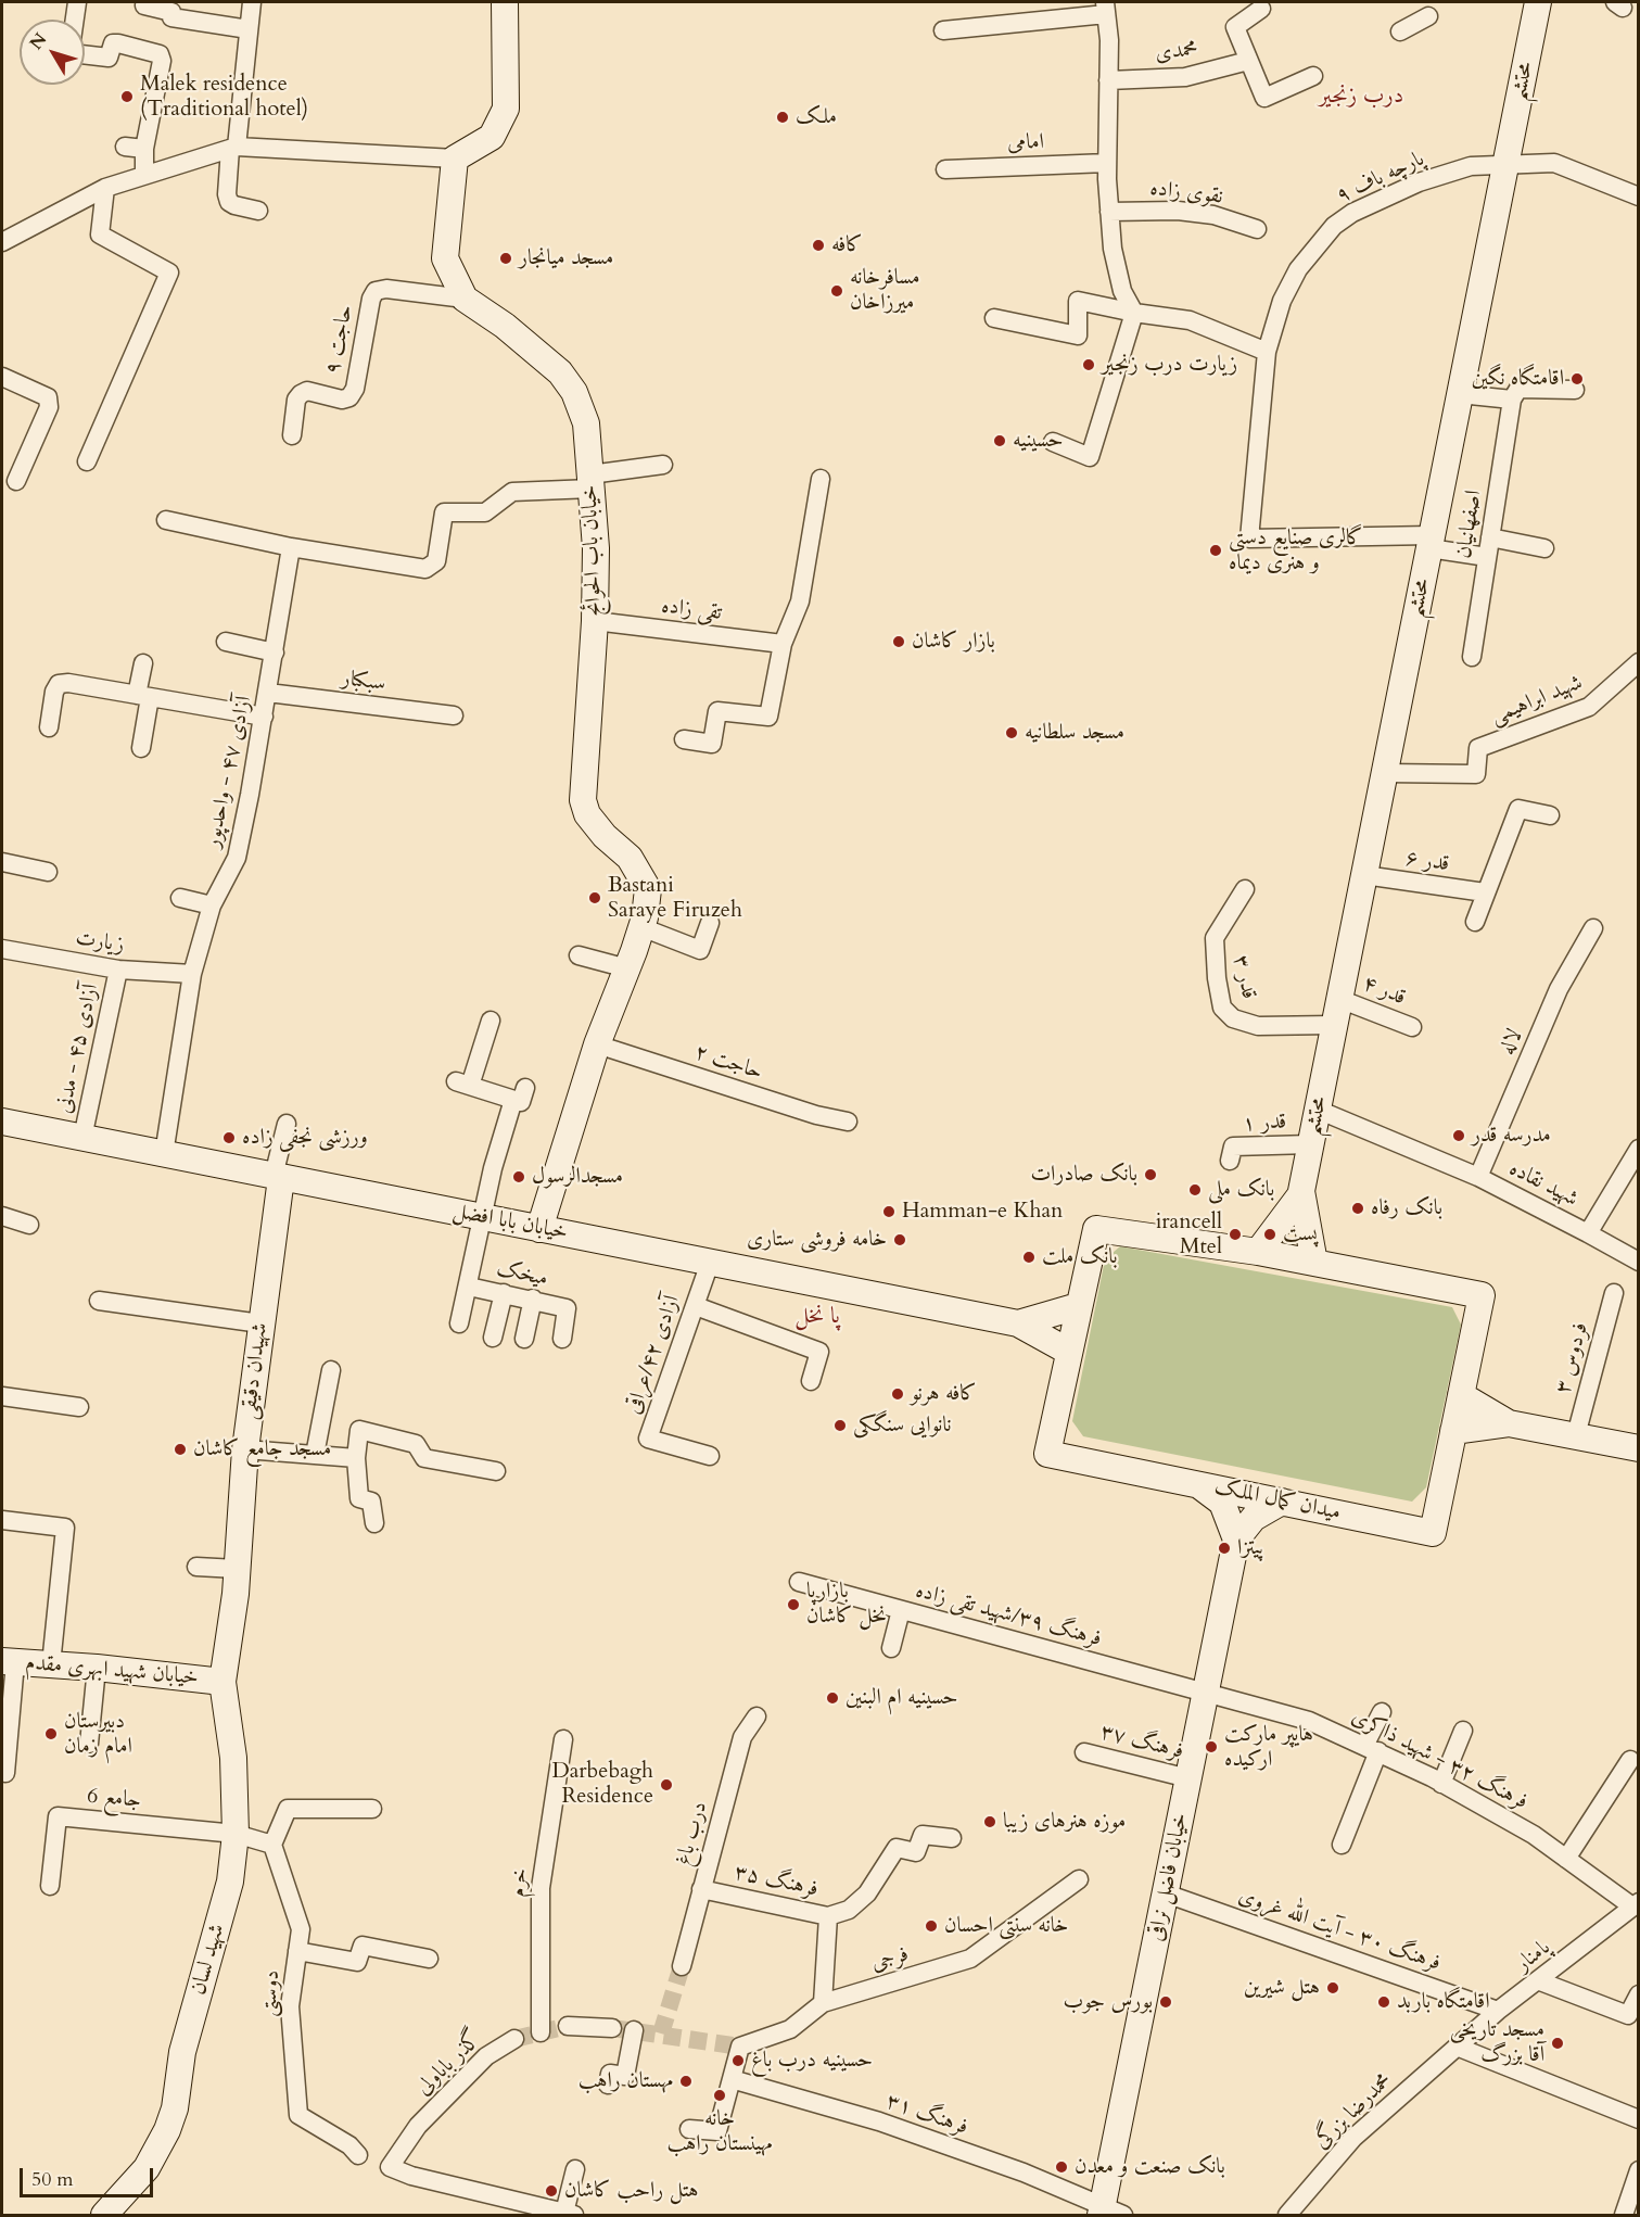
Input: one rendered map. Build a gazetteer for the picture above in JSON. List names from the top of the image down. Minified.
{"streets":{"main road":["محتشم","خیابان باب الحوائج","خیابان بابا افضل","شهیدان دقیقی","میدان کمال الملک","خیابان شهید ابهری مقدم","خیابان فاضل نراقی","شهید لسان"],"street":["محمدی","امامی","پارچه باف ۹","نقوی زاده","حاجت ۹","اصفهانیان","تقی زاده","سبکبار","شهید ابراهیمی","آزادی ۴۷ - واحدپور","قدر ۶","زیارت","قدر ۳","قدر ۴","لاله","آزادی ۴۵ - مدنی","حاجت ۲","قدر ۱","شهید نقاده","میخک","آزادی ۴۲/عراقی","فردوس ۳","فرهنگ ۳۹/شهید تقی زاده","فرهنگ ۳۷","فرهنگ ۳۲ - شهید ذاکری","جامع 6","درب باغ","فرهنگ ۳۵","خرم","فرهنگ ۳۰ - آیت الله غروی","پامنار","فرجی","دوستی","گذر باباولی","محمدرضا بزرگی","فرهنگ ۳۱"]},"crossings":[["محتشم","پارچه باف ۹"],["محتشم","شهید ابراهیمی"],["محتشم","قدر ۶"],["محتشم","قدر ۳"],["محتشم","قدر ۴"],["محتشم","قدر ۱"],["محتشم","شهید نقاده"],["محتشم","میدان کمال الملک"],["حاجت ۹","خیابان باب الحوائج"],["خیابان باب الحوائج","تقی زاده"],["خیابان باب الحوائج","حاجت ۲"],["خیابان باب الحوائج","خیابان بابا افضل"],["سبکبار","آزادی ۴۷ - واحدپور"],["آزادی ۴۷ - واحدپور","زیارت"],["آزادی ۴۷ - واحدپور","خیابان بابا افضل"],["زیارت","آزادی ۴۵ - مدنی"],["لاله","شهید نقاده"],["آزادی ۴۵ - مدنی","خیابان بابا افضل"],["خیابان بابا افضل","آزادی ۴۲/عراقی"],["خیابان بابا افضل","شهیدان دقیقی"],["خیابان بابا افضل","میدان کمال الملک"],["شهیدان دقیقی","خیابان شهید ابهری مقدم"],["شهیدان دقیقی","شهید لسان"],["فرهنگ ۳۹/شهید تقی زاده","فرهنگ ۳۲ - شهید ذاکری"],["فرهنگ ۳۹/شهید تقی زاده","خیابان فاضل نراقی"],["خیابان شهید ابهری مقدم","شهید لسان"],["فرهنگ ۳۷","خیابان فاضل نراقی"],["فرهنگ ۳۲ - شهید ذاکری","خیابان فاضل نراقی"],["فرهنگ ۳۲ - شهید ذاکری","پامنار"],["جامع 6","شهید لسان"],["درب باغ","فرهنگ ۳۵"],["خیابان فاضل نراقی","فرهنگ ۳۰ - آیت الله غروی"],["خیابان فاضل نراقی","فرهنگ ۳۱"],["فرهنگ ۳۰ - آیت الله غروی","پامنار"],["پامنار","محمدرضا بزرگی"],["فرجی","فرهنگ ۳۱"]],"districts":["درب زنجیر","پا نخل"],"places":["Malek residence (Traditional hotel)","ملک","کافه","مسجد میانجار","مسافرخانه میرزاخان","زیارت درب زنجیر","اقامتگاه نگین","حسینیه","گالری صنایع دستی و هنری دیماه","بازار کاشان","مسجد سلطانیه","Bastani Saraye Firuzeh","مدرسه قدر","ورزشی نجفی زاده","بانک صادرات","مسجدالرسول","بانک ملی","بانک رفاه","Hamman-e Khan","irancell Mtel","پست","خامه فروشی ستاری","بانک ملت","کافه هرنو","نانوایی سنگکی","مسجد جامع کاشان","پیتزا","بازارپا نخل کاشان","حسینیه ام البنین","دبیرستان امام زمان","هایپر مارکت ارکیده","Darbebagh Residence","موزه هنرهای زیبا","خانه سنتی احسان","هتل شیرین","بورس جوب","اقامتگاه باربد","مسجد تاریخی آقا بزرگ","حسینیه درب باغ","مهستان راهب","خانه مهینستان راهب","بانک صنعت و معدن","هتل راحب کاشان"],"scale_bar":"50 m","north":"top left"}
